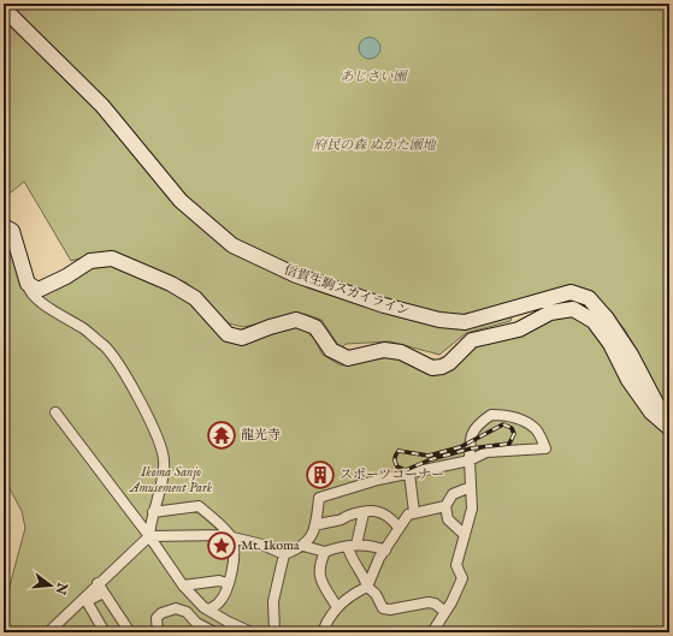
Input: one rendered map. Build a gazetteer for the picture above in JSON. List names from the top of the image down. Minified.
{"streets":{"street":["信貴生駒スカイライン"]},"parks":["あじさい園","府民の森 ぬかた園地","Ikoma Sanjo Amusement Park"],"places":{"temple":["龍光寺"],"building":["スポーツコーナー"],"place":["Mt. Ikoma"]},"north":"right"}
